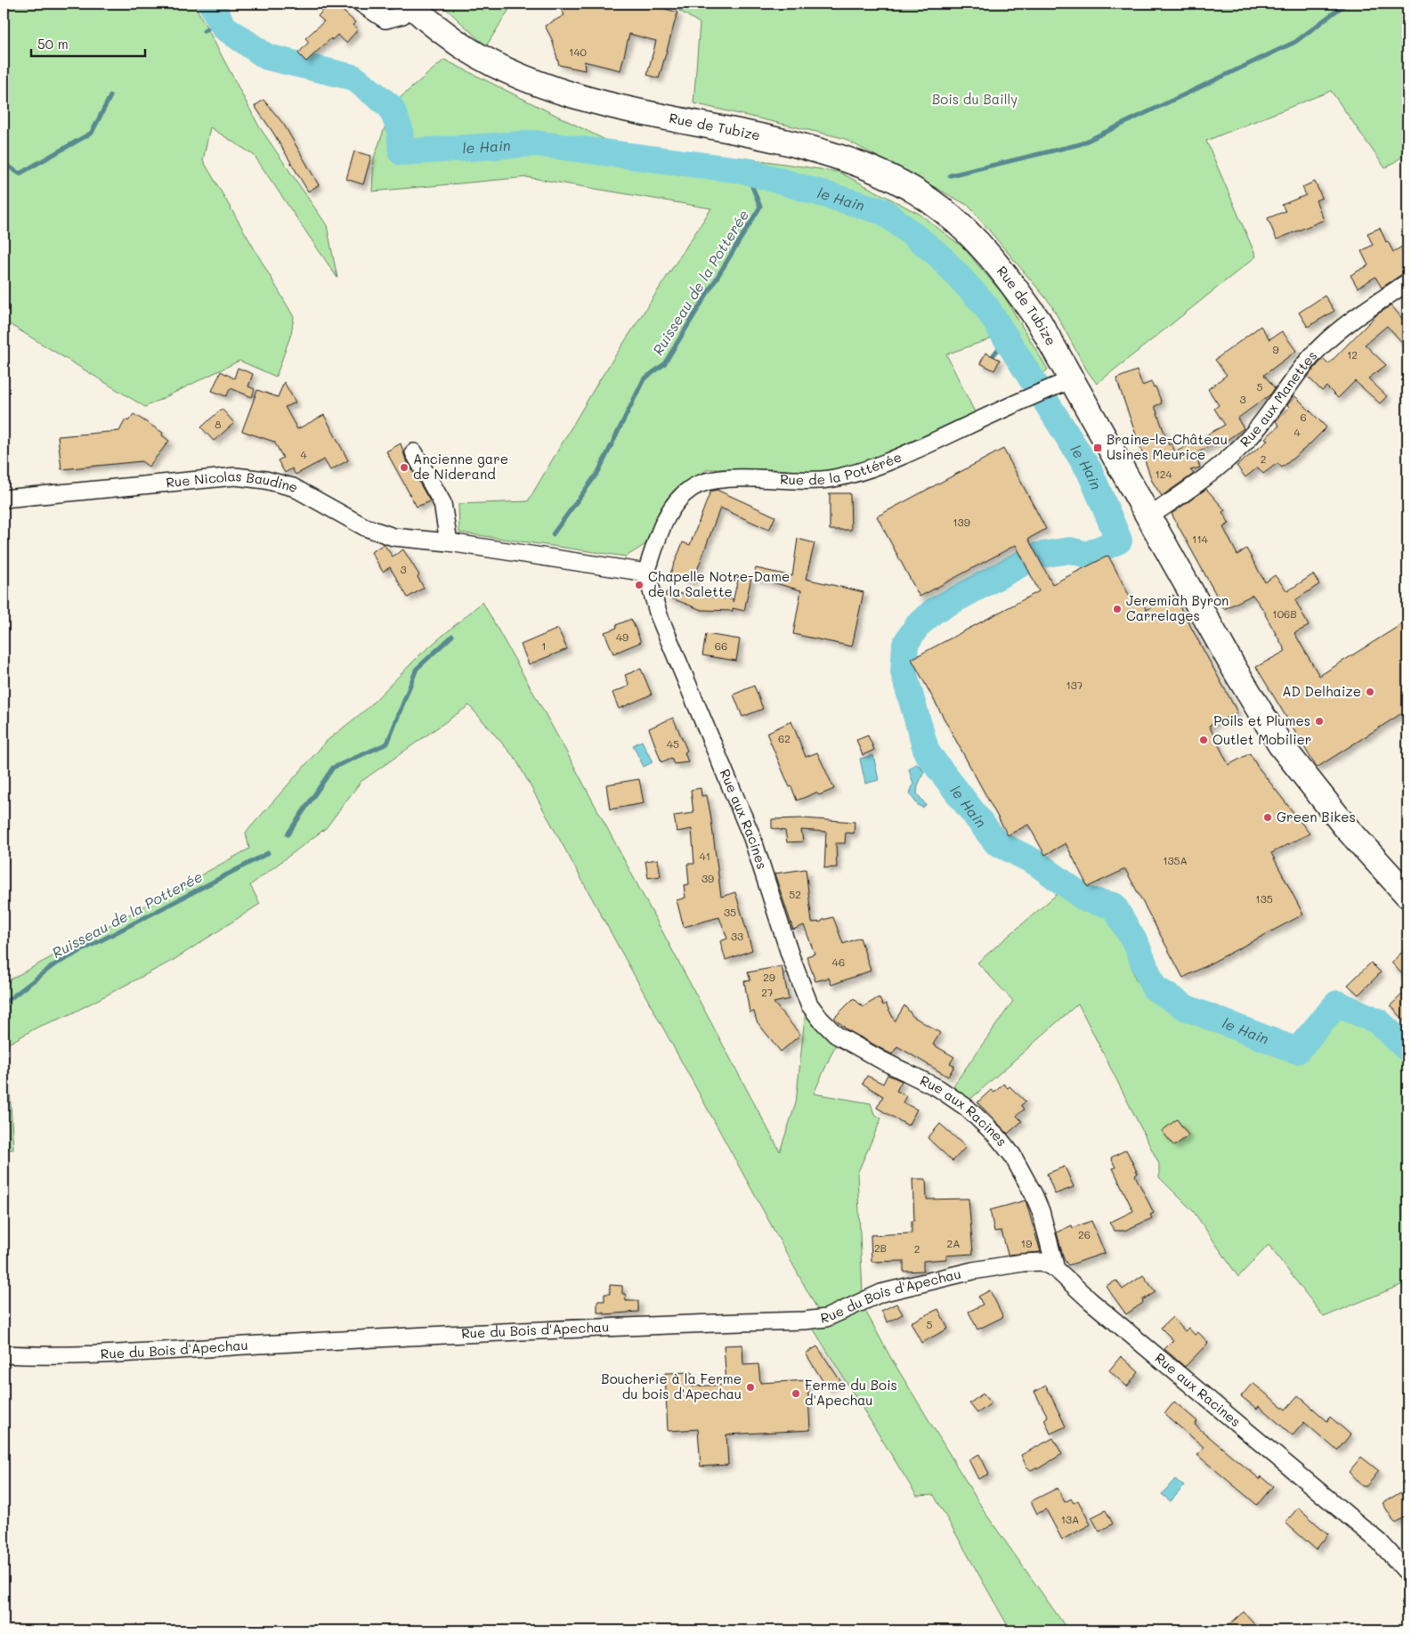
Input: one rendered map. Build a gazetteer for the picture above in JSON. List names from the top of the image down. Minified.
{"streets":{"main road":["Rue de Tubize"],"street":["Rue aux Manettes","Rue de la Pottérée","Rue Nicolas Baudine","Rue aux Racines","Rue du Bois d'Apechau"]},"crossings":[["Rue de Tubize","Rue aux Manettes"],["Rue de Tubize","Rue de la Pottérée"],["Rue de la Pottérée","Rue Nicolas Baudine"],["Rue de la Pottérée","Rue aux Racines"],["Rue Nicolas Baudine","Rue aux Racines"],["Rue aux Racines","Rue du Bois d'Apechau"]],"water":["le Hain","Ruisseau de la Potterée"],"parks":["Bois du Bailly"],"places":{"transit":["Braine-le-Château Usines Meurice"],"other":["Ancienne gare de Niderand","Chapelle Notre-Dame de la Salette","Jeremiah Byron Carrelages","AD Delhaize","Poils et Plumes","Outlet Mobilier","Green Bikes","Boucherie à la Ferme du bois d'Apechau","Ferme du Bois d'Apechau"]},"house_numbers":["140","9","12","5","3","6","8","4","4","2","124","139","114","3","106B","49","1","66","137","62","45","41","135A","39","52","135","35","33","46","29","27","26","2A","19","2B","2","5","13A"],"scale_bar":"50 m"}
